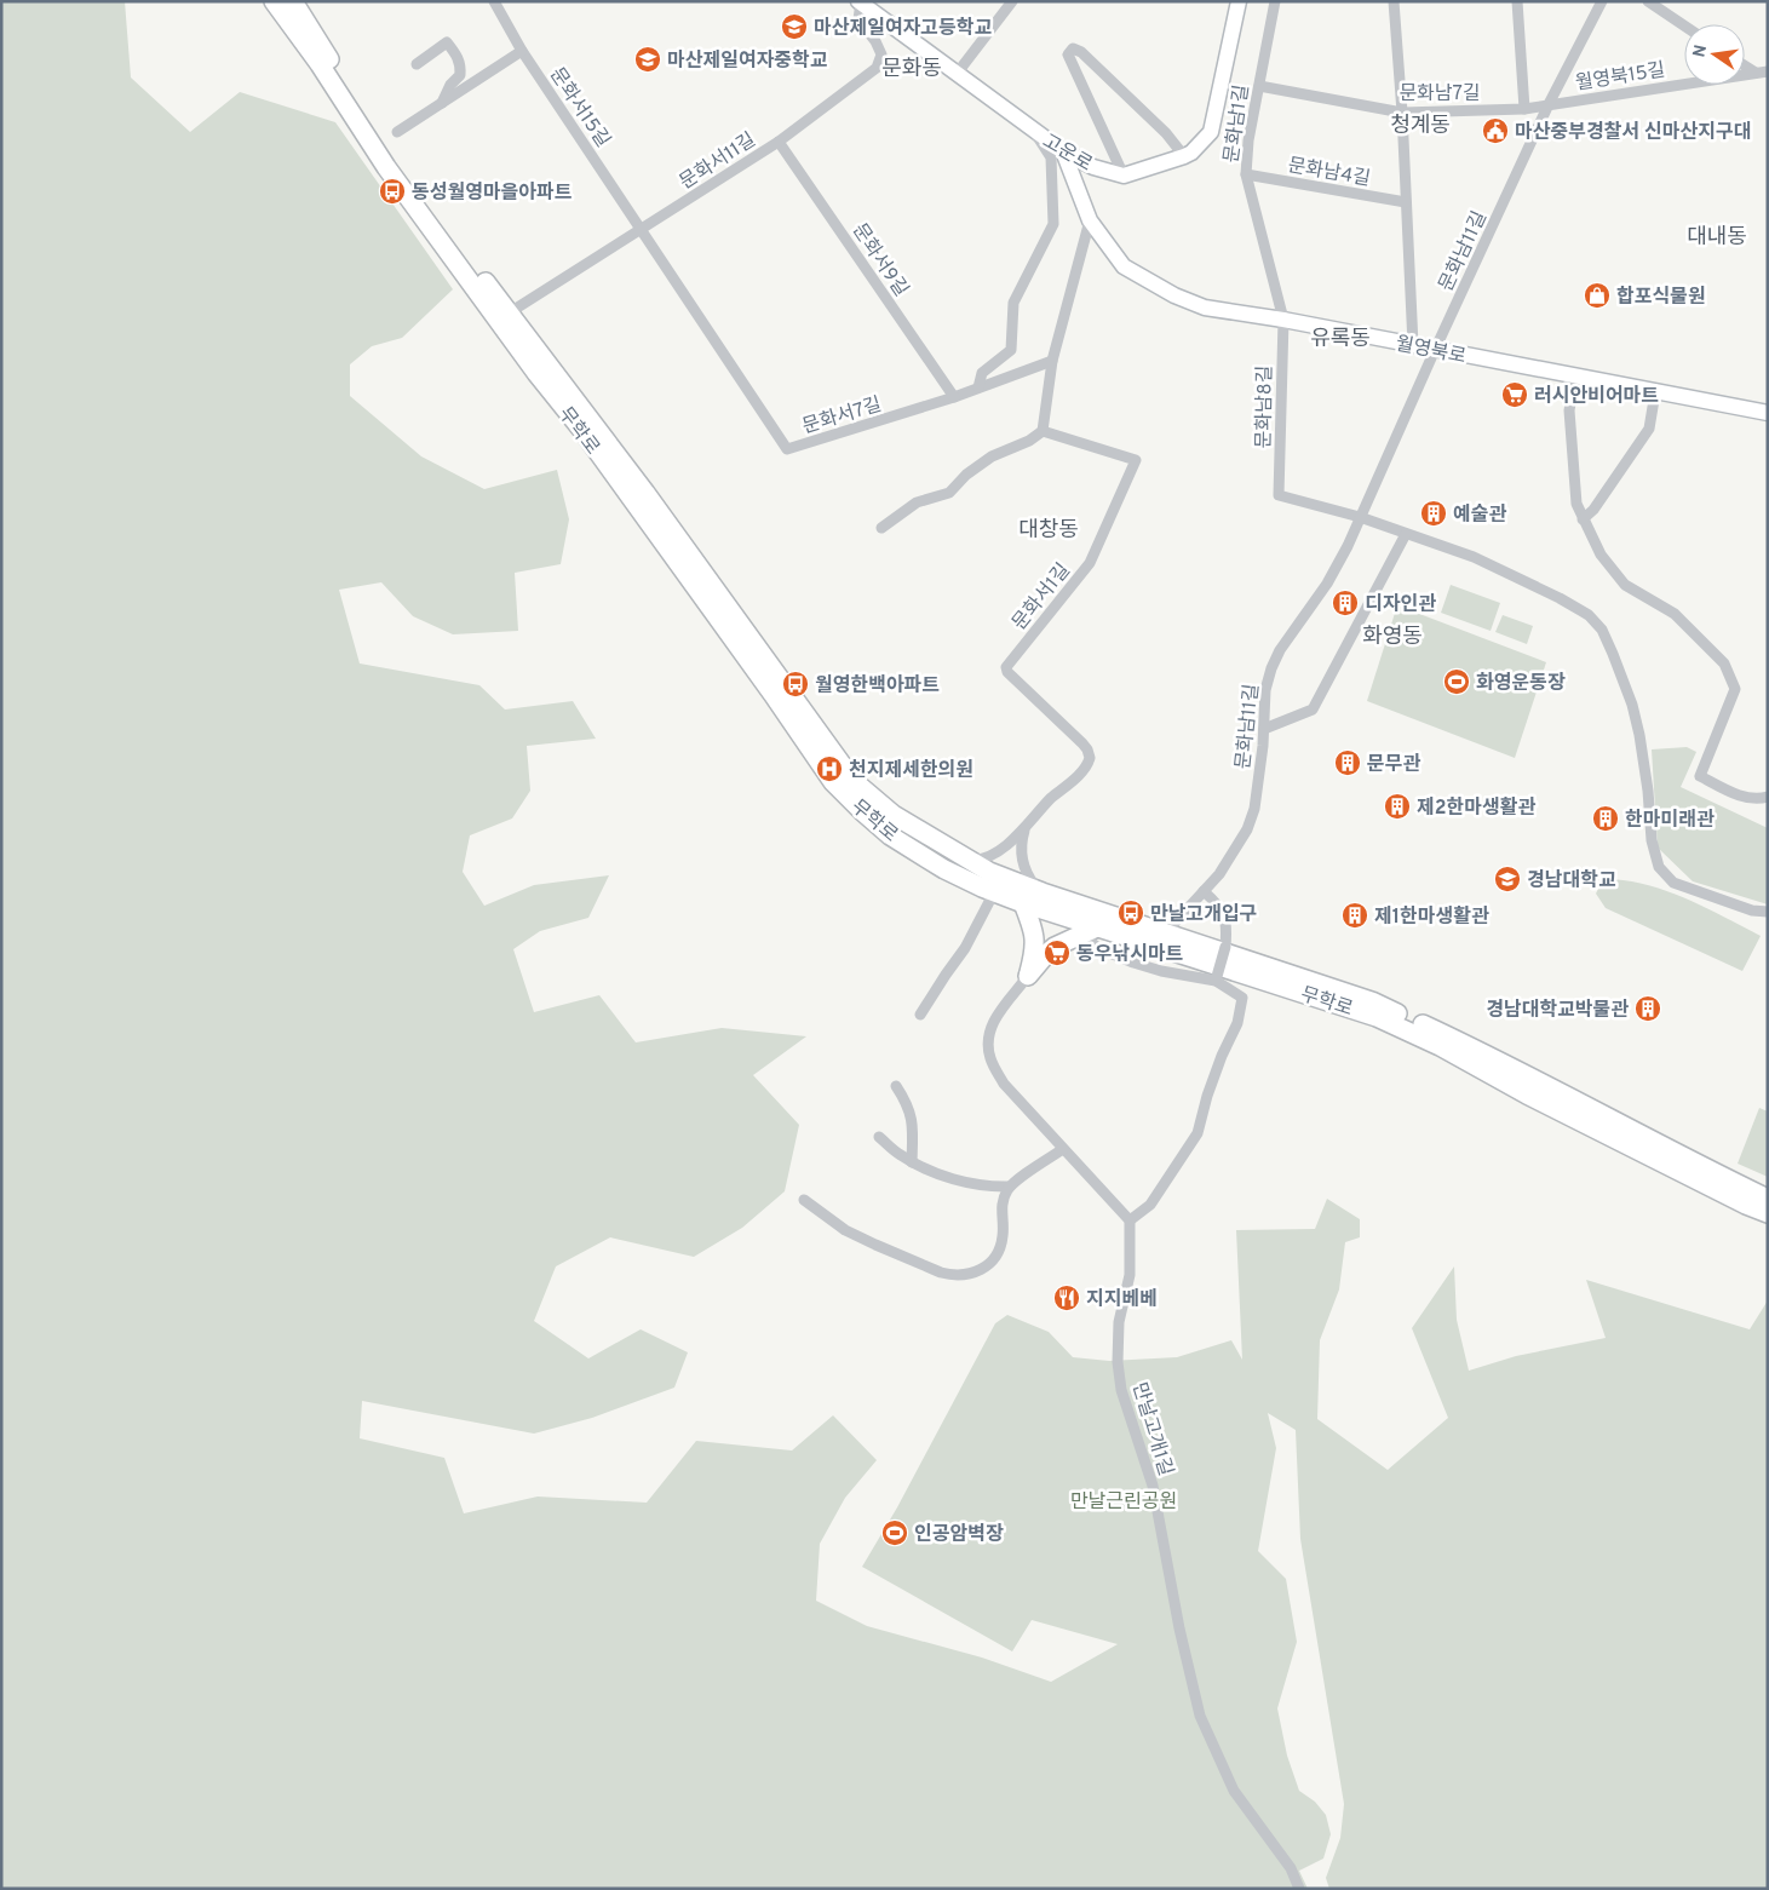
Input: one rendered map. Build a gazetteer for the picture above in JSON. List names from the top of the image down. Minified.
{"streets":{"main road":["고운로","월영북로","무학로"],"street":["월영북15길","문화남7길","문화서15길","문화남1길","문화서11길","문화남4길","문화남11길","문화서9길","문화남8길","문화서7길","문화서1길","만날고개1길"]},"crossings":[["월영북15길","문화남7길"],["월영북15길","문화남11길"],["문화남7길","문화남1길"],["문화남7길","문화남11길"],["문화서15길","문화서11길"],["문화서15길","문화서7길"],["문화남1길","문화남4길"],["문화남1길","월영북로"],["문화남1길","문화남8길"],["고운로","문화서11길"],["고운로","월영북로"],["문화서11길","문화서9길"],["문화서11길","문화서7길"],["문화서11길","무학로"],["문화남11길","월영북로"],["문화남11길","문화남8길"],["문화남11길","무학로"],["문화서9길","문화서7길"],["월영북로","문화남8길"],["무학로","문화서1길"]],"districts":["문화동","청계동","대내동","유록동","대창동","화영동"],"parks":["만날근린공원"],"places":{"school or university":["마산제일여자고등학교","마산제일여자중학교","경남대학교"],"public building":["마산중부경찰서 신마산지구대"],"bus stop":["동성월영마을아파트","월영한백아파트","만날고개입구"],"shop":["합포식물원"],"supermarket":["러시안비어마트","동우낚시마트"],"building":["예술관","디자인관","문무관","제2한마생활관","한마미래관","제1한마생활관","경남대학교박물관"],"sports":["화영운동장","인공암벽장"],"hospital":["천지제세한의원"],"restaurant":["지지베베"]},"north":"left"}
